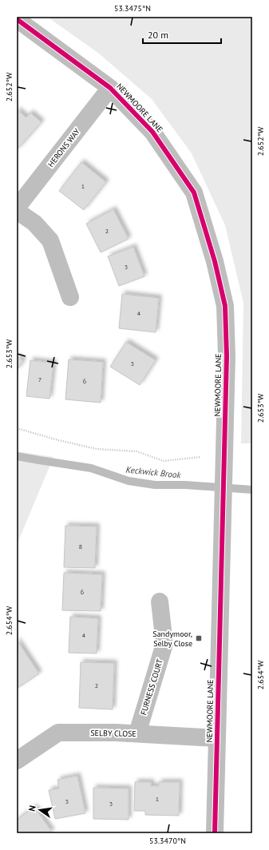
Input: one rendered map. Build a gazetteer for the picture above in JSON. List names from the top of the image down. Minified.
{"streets":{"street":["NEWMOORE LANE","HERONS WAY","FURNESS COURT","SELBY CLOSE"]},"crossings":[["NEWMOORE LANE","HERONS WAY"],["NEWMOORE LANE","SELBY CLOSE"],["FURNESS COURT","SELBY CLOSE"]],"water":["Keckwick Brook"],"places":{"transit":["Sandymoor, Selby Close"]},"house_numbers":["1","2","3","4","5","7","6","8","6","4","2","1","5","3"],"scale_bar":"20 m","north":"left","coordinates":["53.3475°N","2.652°W","2.653°W","2.654°W","53.3470°N"]}
